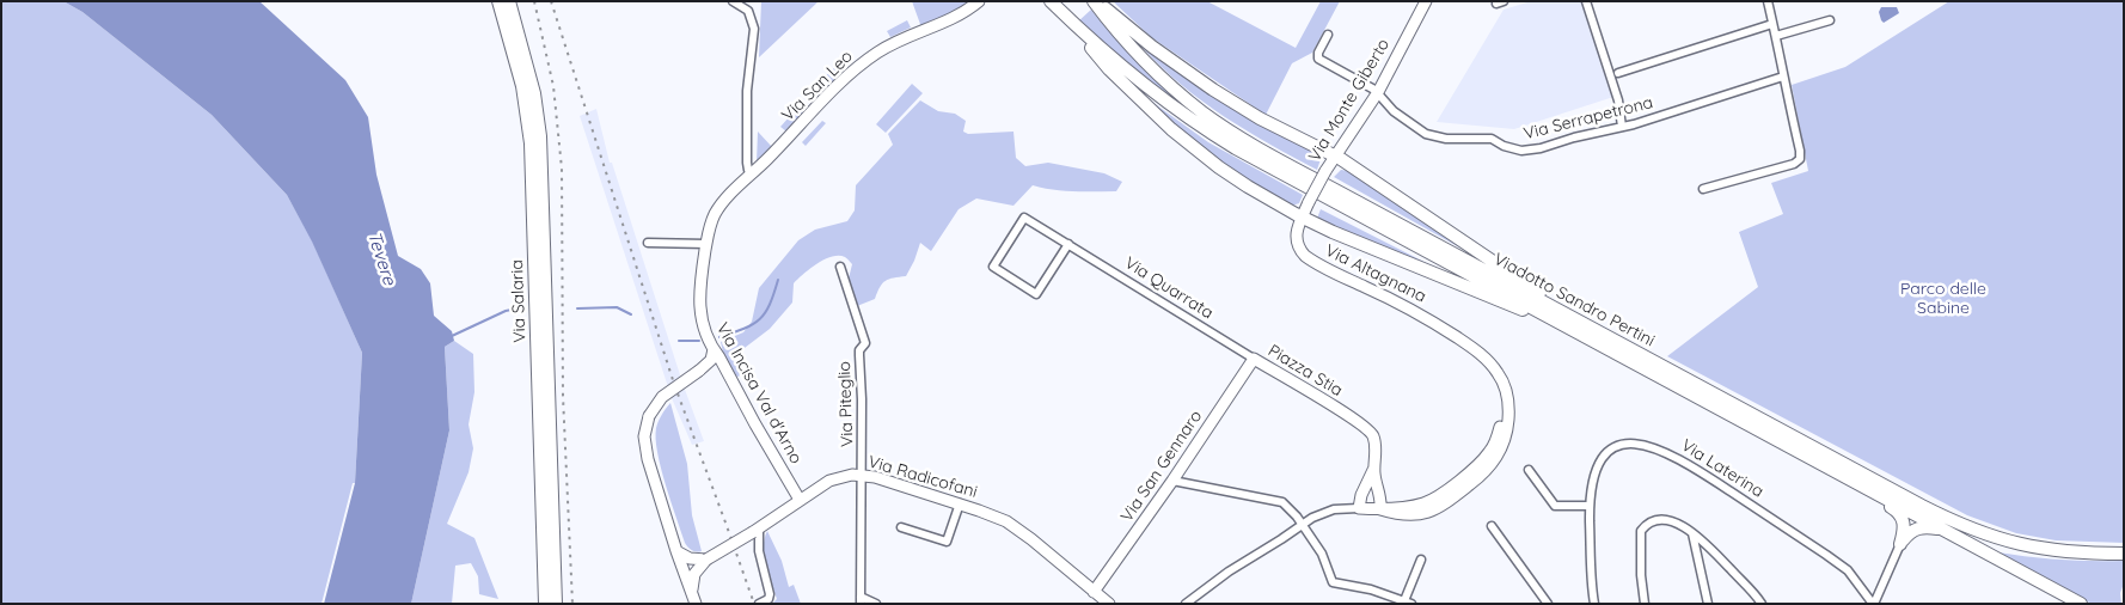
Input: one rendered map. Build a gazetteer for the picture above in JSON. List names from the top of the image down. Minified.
{"streets":{"main road":["Viadotto Sandro Pertini","Via Salaria"],"street":["Via San Leo","Via Monte Giberto","Via Serrapetrona","Via Altagnana","Via Quarrata","Piazza Stia","Via Incisa Val d'Arno","Via Piteglio","Via San Gennaro","Via Laterina","Via Radicofani"]},"crossings":[["Via San Leo","Via Incisa Val d'Arno"],["Via Monte Giberto","Via Serrapetrona"],["Via Monte Giberto","Via Altagnana"],["Via Quarrata","Piazza Stia"],["Via Quarrata","Via San Gennaro"],["Piazza Stia","Via San Gennaro"],["Via Incisa Val d'Arno","Via Radicofani"],["Via Piteglio","Via Radicofani"],["Via San Gennaro","Via Radicofani"]],"water":["Tevere"],"parks":["Parco delle Sabine"]}
